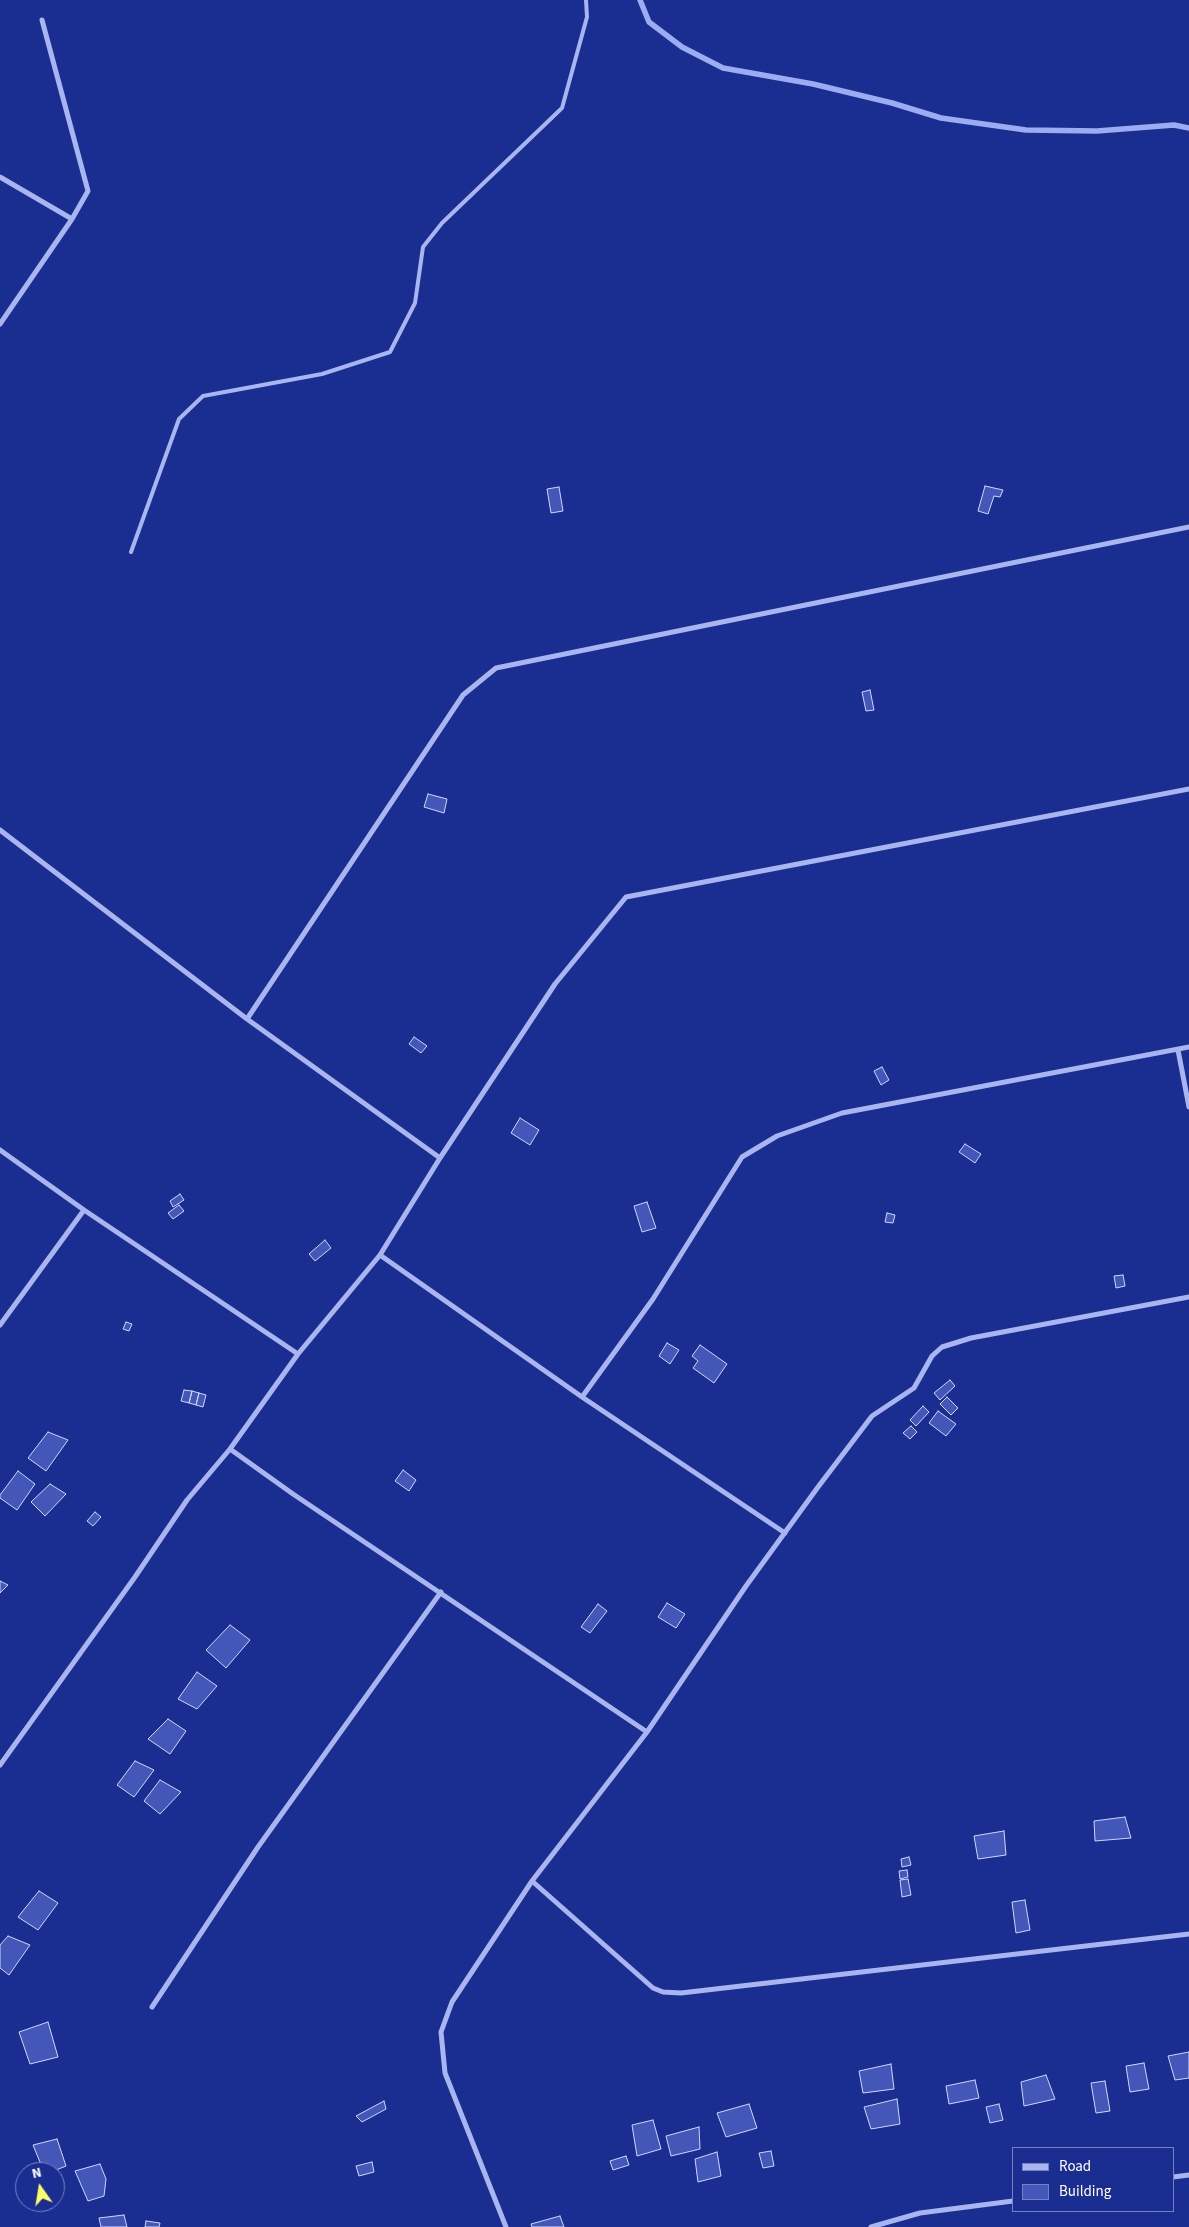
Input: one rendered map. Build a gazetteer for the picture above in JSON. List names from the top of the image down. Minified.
{"legend":["Road","Building"],"north":"top"}
